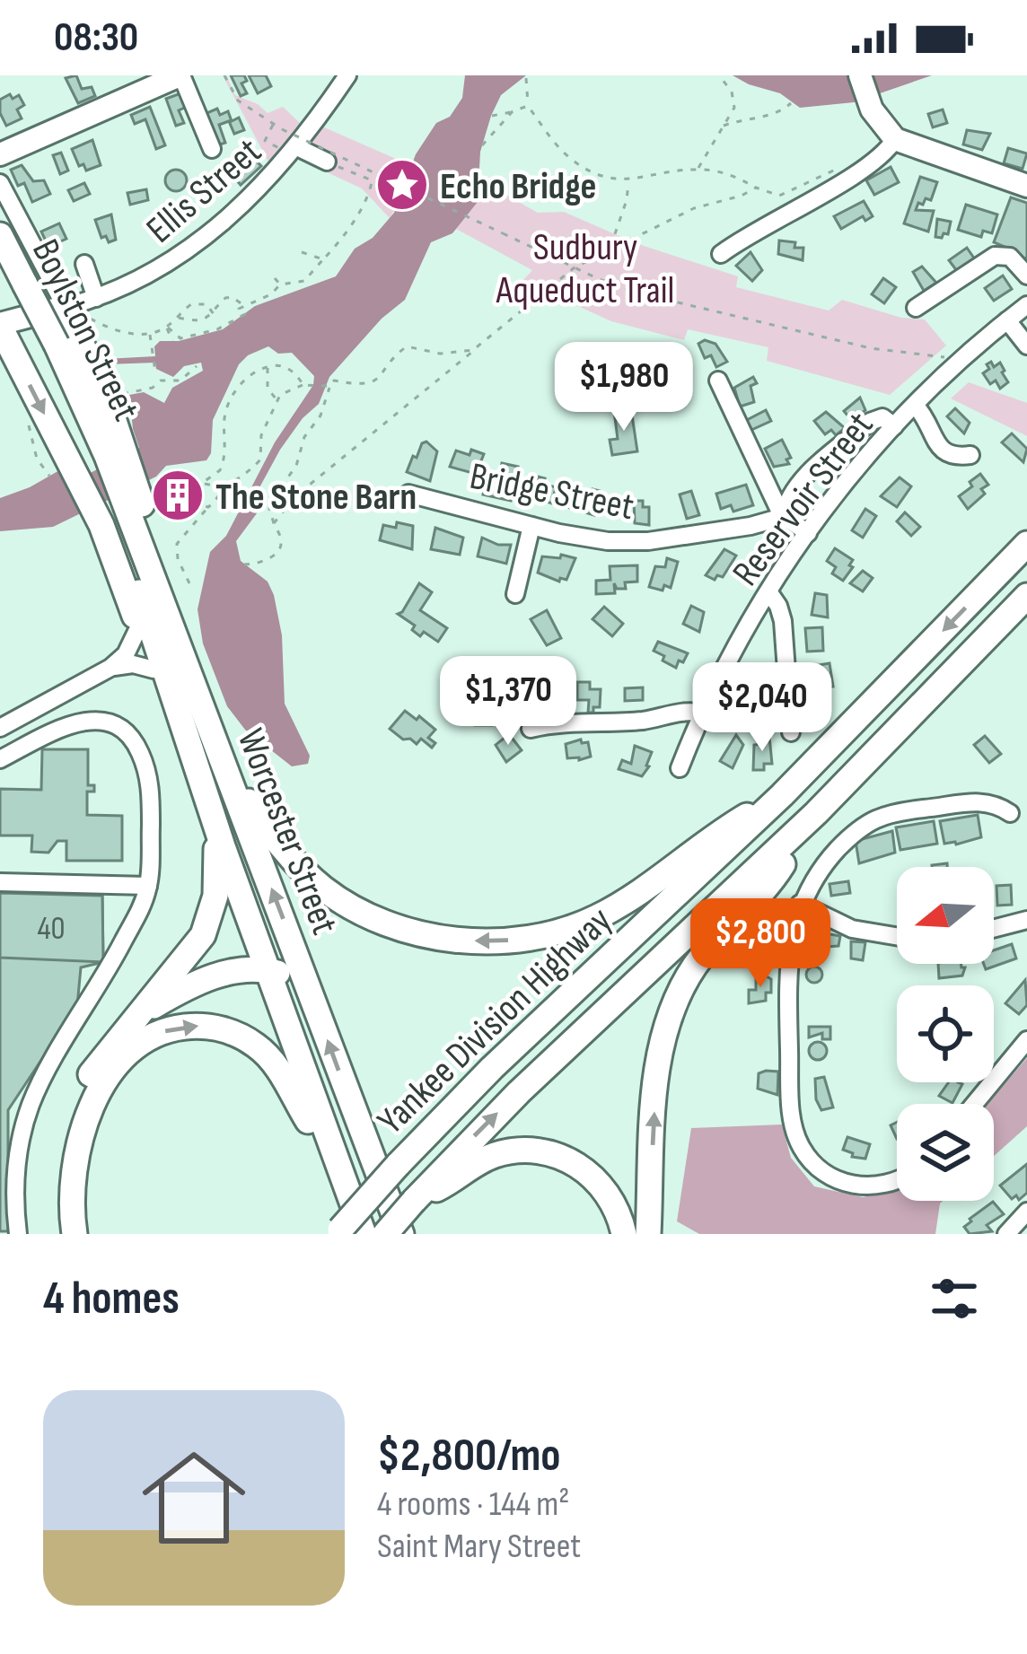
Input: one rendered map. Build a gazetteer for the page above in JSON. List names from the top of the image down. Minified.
{"streets":{"highway":["Boylston Street","Worcester Street","Yankee Division Highway"],"street":["Ellis Street","Bridge Street","Reservoir Street"]},"crossings":[["Boylston Street","Worcester Street"],["Worcester Street","Yankee Division Highway"]],"parks":["Sudbury Aqueduct Trail"],"places":{"place":["Echo Bridge"],"building":["The Stone Barn"]},"house_numbers":["40"],"north":"left","page":{"status":"08:30","price":["$1,980","$1,370","$2,040","$2,800"],"heading":"4 homes","list":[{"name":"$2,800/mo","note":"4 rooms · 144 m² · Saint Mary Street"}]}}
